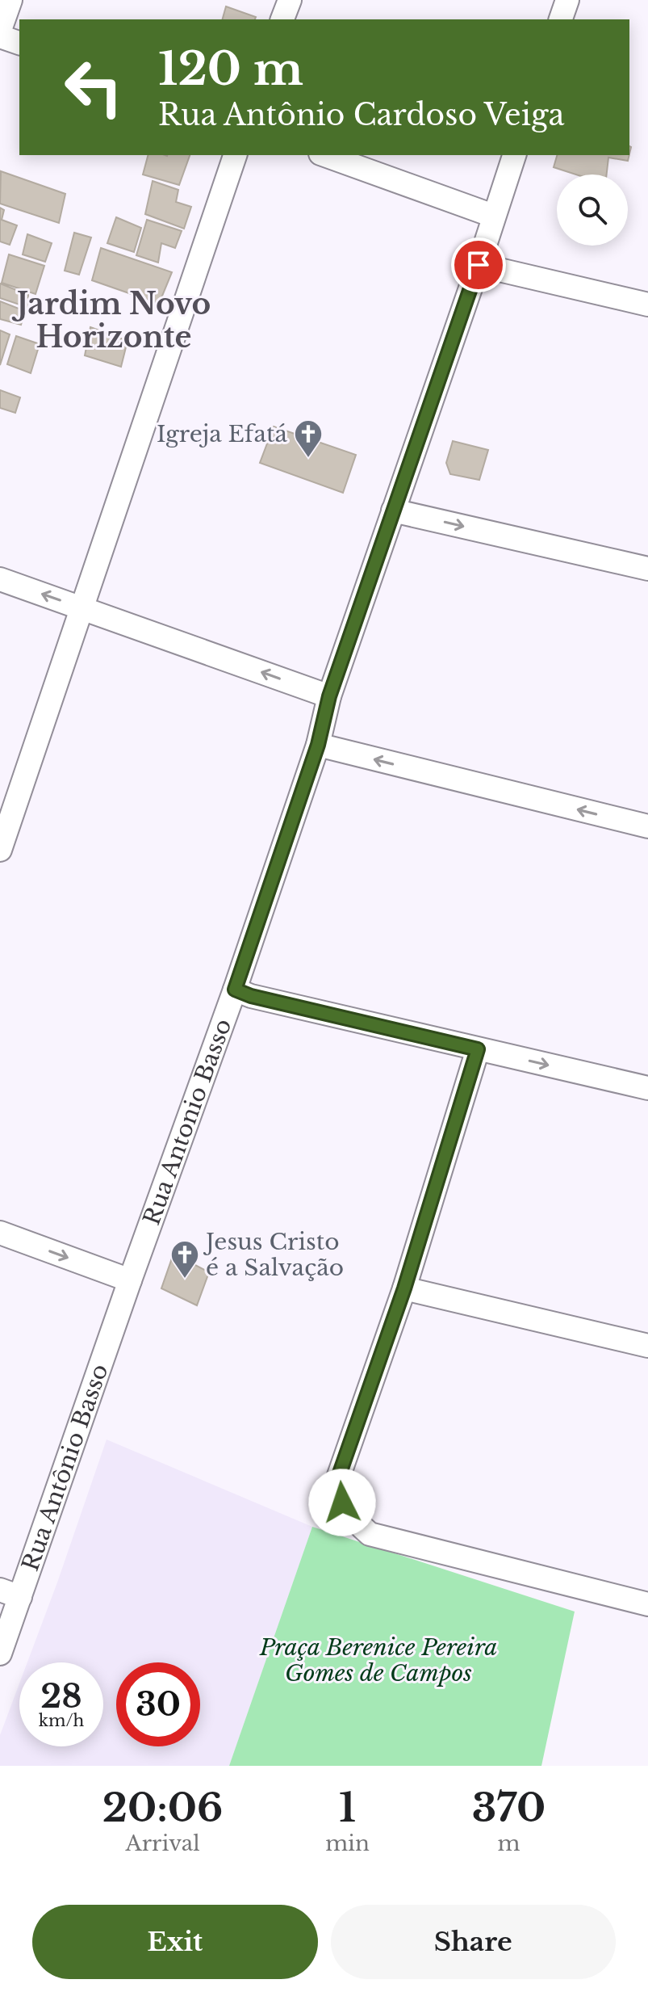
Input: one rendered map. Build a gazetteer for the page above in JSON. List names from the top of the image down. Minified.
{"streets":{"street":["Rua Antonio Basso","Rua Antônio Basso"]},"crossings":[["Rua Antonio Basso","Rua Antônio Basso"]],"districts":["Jardim Novo Horizonte"],"parks":["Praça Berenice Pereira Gomes de Campos"],"places":{"church":["Igreja Efatá","Jesus Cristo é a Salvação"]},"page":{"turn":["120 m","Rua Antônio Cardoso Veiga"],"speed":"28 km/h","limit":"30","eta":["20:06","Arrival","1","min","370","m"],"buttons":["Exit","Share"]}}
